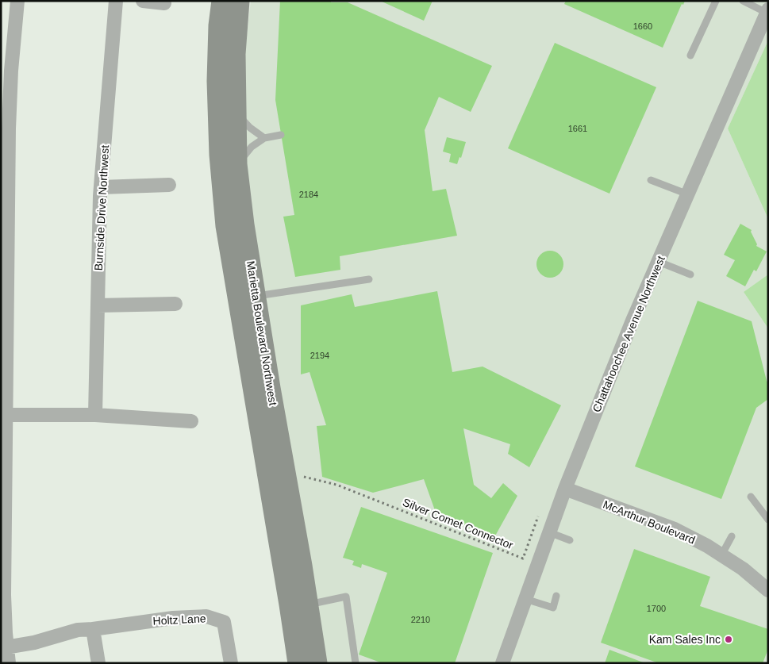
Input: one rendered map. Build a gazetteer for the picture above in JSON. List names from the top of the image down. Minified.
{"streets":{"main road":["Marietta Boulevard Northwest"],"street":["Burnside Drive Northwest","Chattahoochee Avenue Northwest","McArthur Boulevard","Holtz Lane"],"path":["Silver Comet Connector"]},"crossings":[["Chattahoochee Avenue Northwest","McArthur Boulevard"]],"places":["Kam Sales Inc"],"house_numbers":["1660","1661","2184","2194","1700","2210"]}
